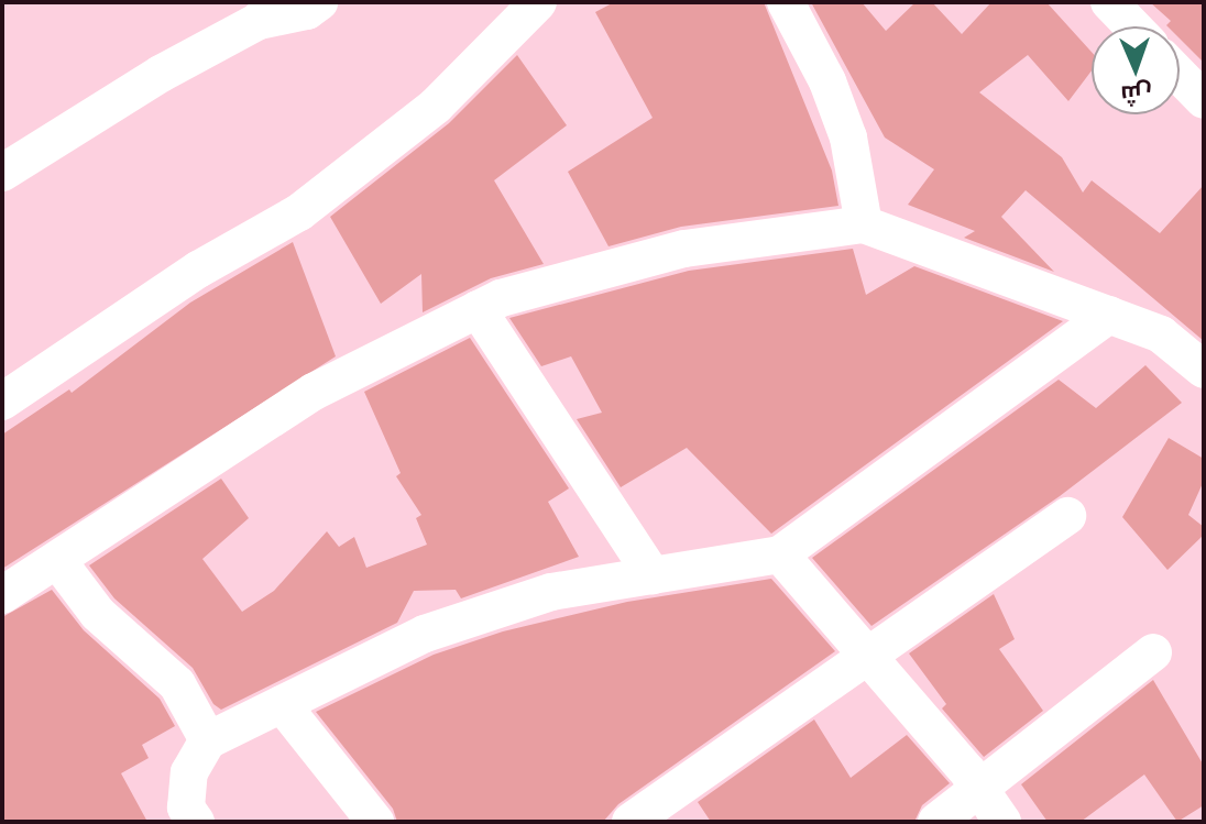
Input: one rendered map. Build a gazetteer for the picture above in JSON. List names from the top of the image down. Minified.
{"north":"bottom"}
